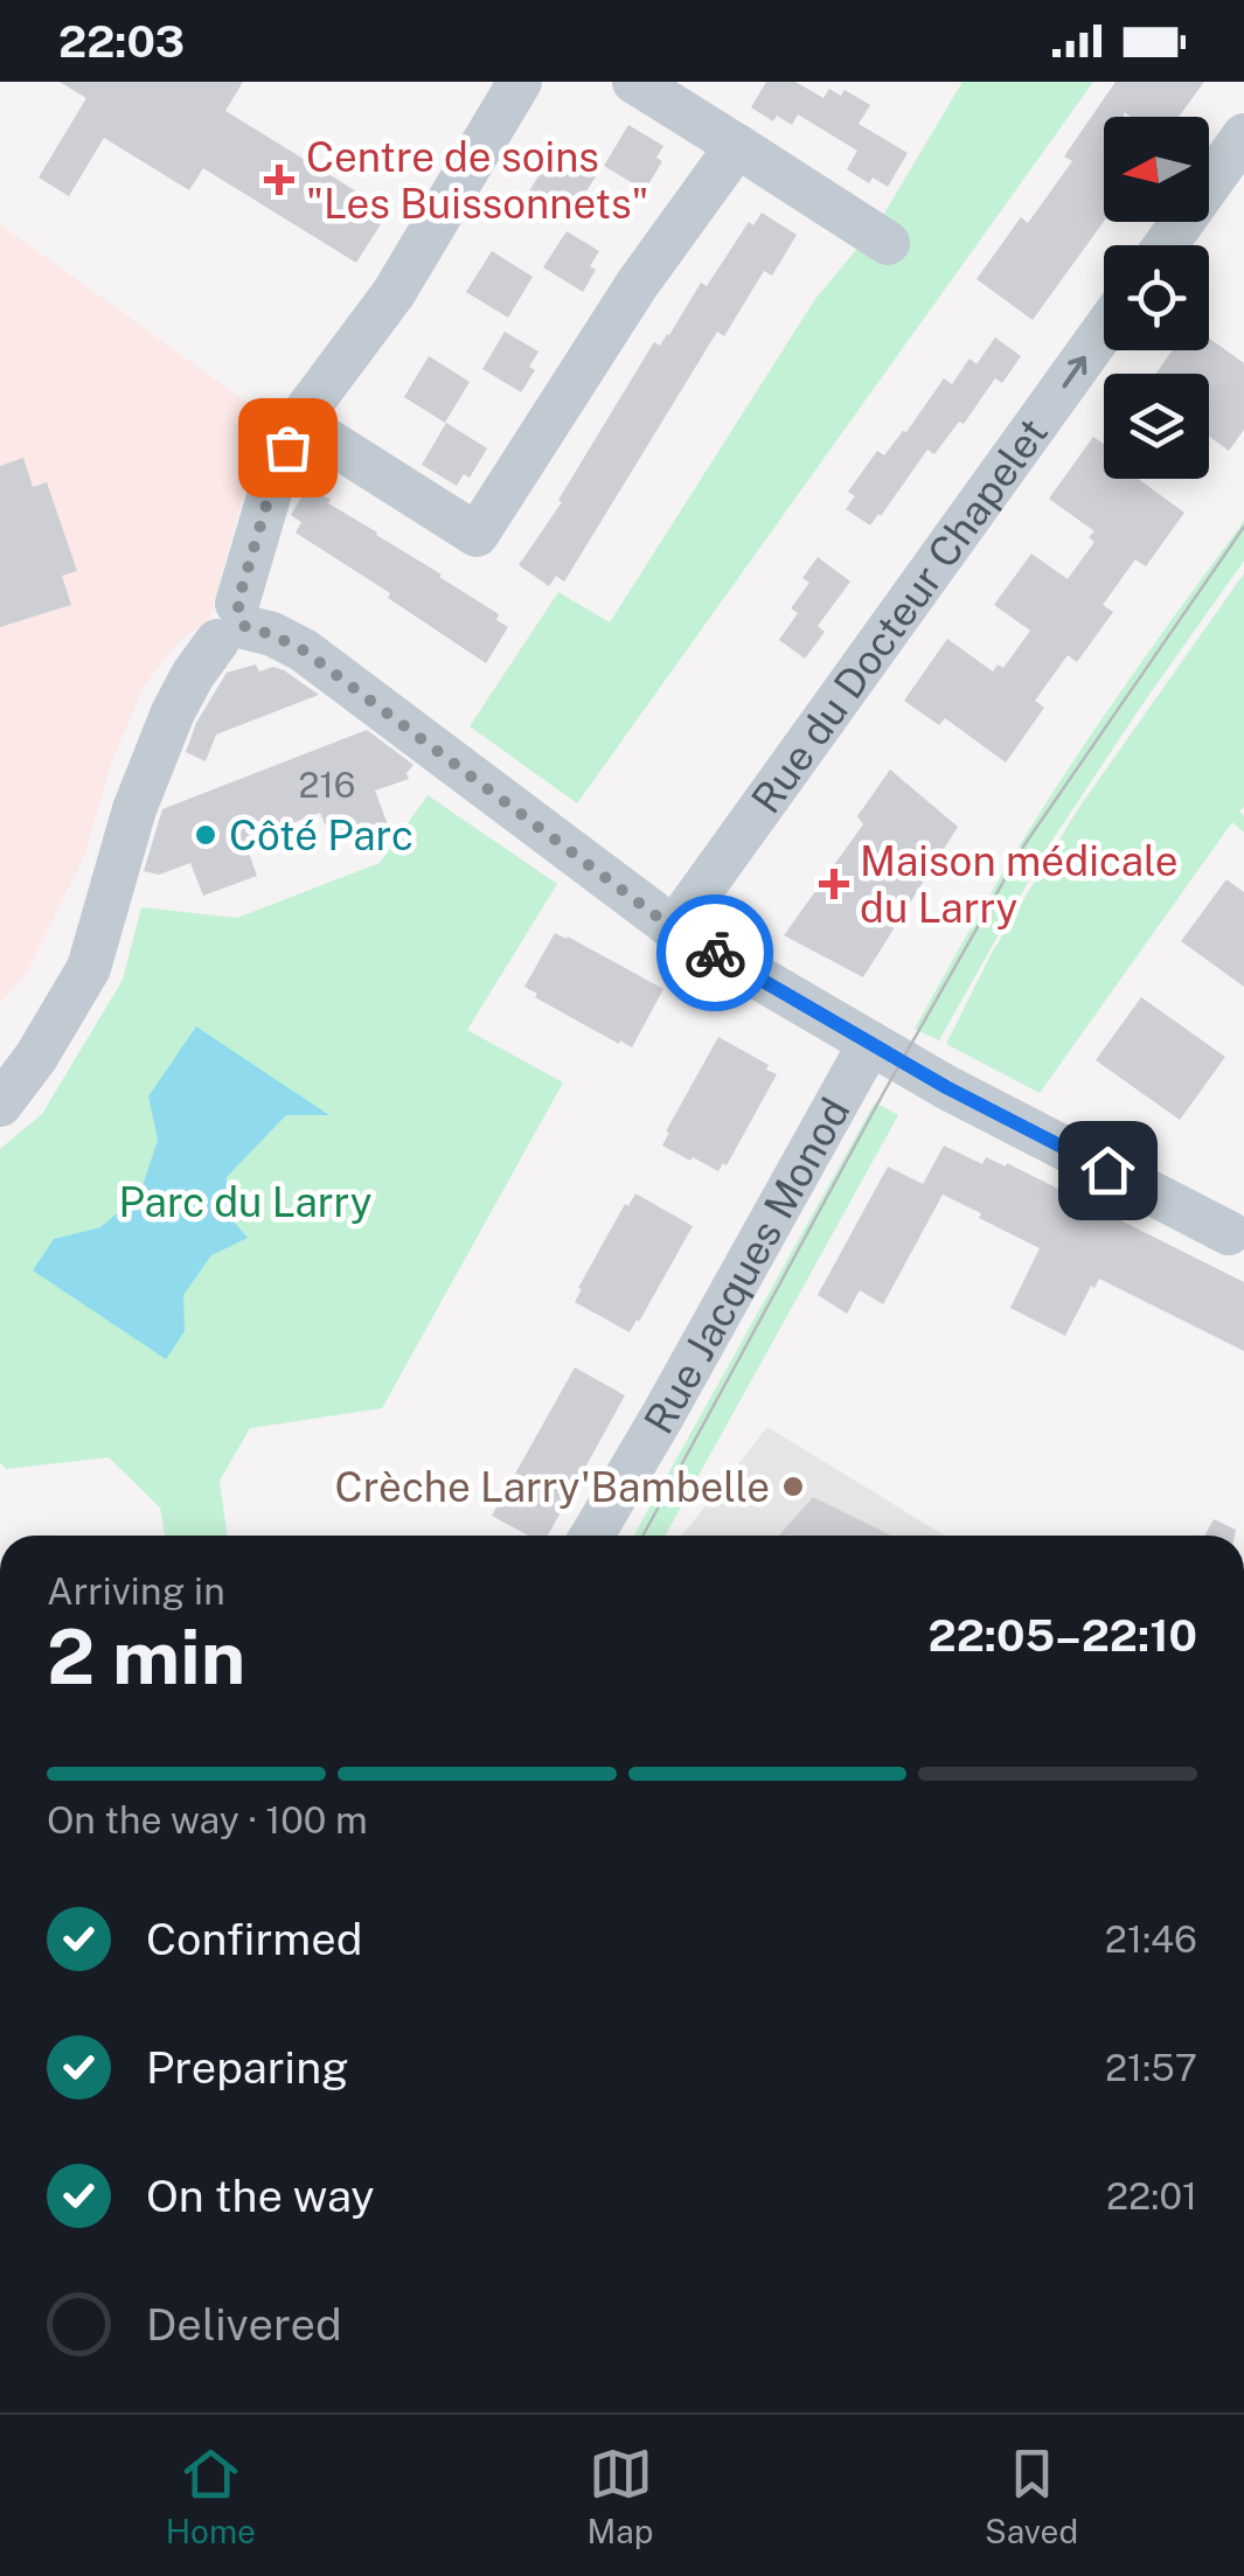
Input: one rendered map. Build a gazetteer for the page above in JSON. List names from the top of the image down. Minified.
{"streets":{"street":["Rue du Docteur Chapelet","Rue Jacques Monod"]},"one_way":["Rue du Docteur Chapelet"],"parks":["Parc du Larry"],"places":{"health":["Centre de soins \"Les Buissonnets\"","Maison médicale du Larry"],"other":["Côté Parc","Crèche Larry'Bambelle"]},"house_numbers":["216"],"north":"left","page":{"status":"22:03","heading":["2 min","Arriving in","22:05–22:10"],"bar":"On the way · 100 m","list":[["Confirmed","21:46"],["Preparing","21:57"],["On the way","22:01"],"Delivered"],"tabs":["Home","Map","Saved"]}}
